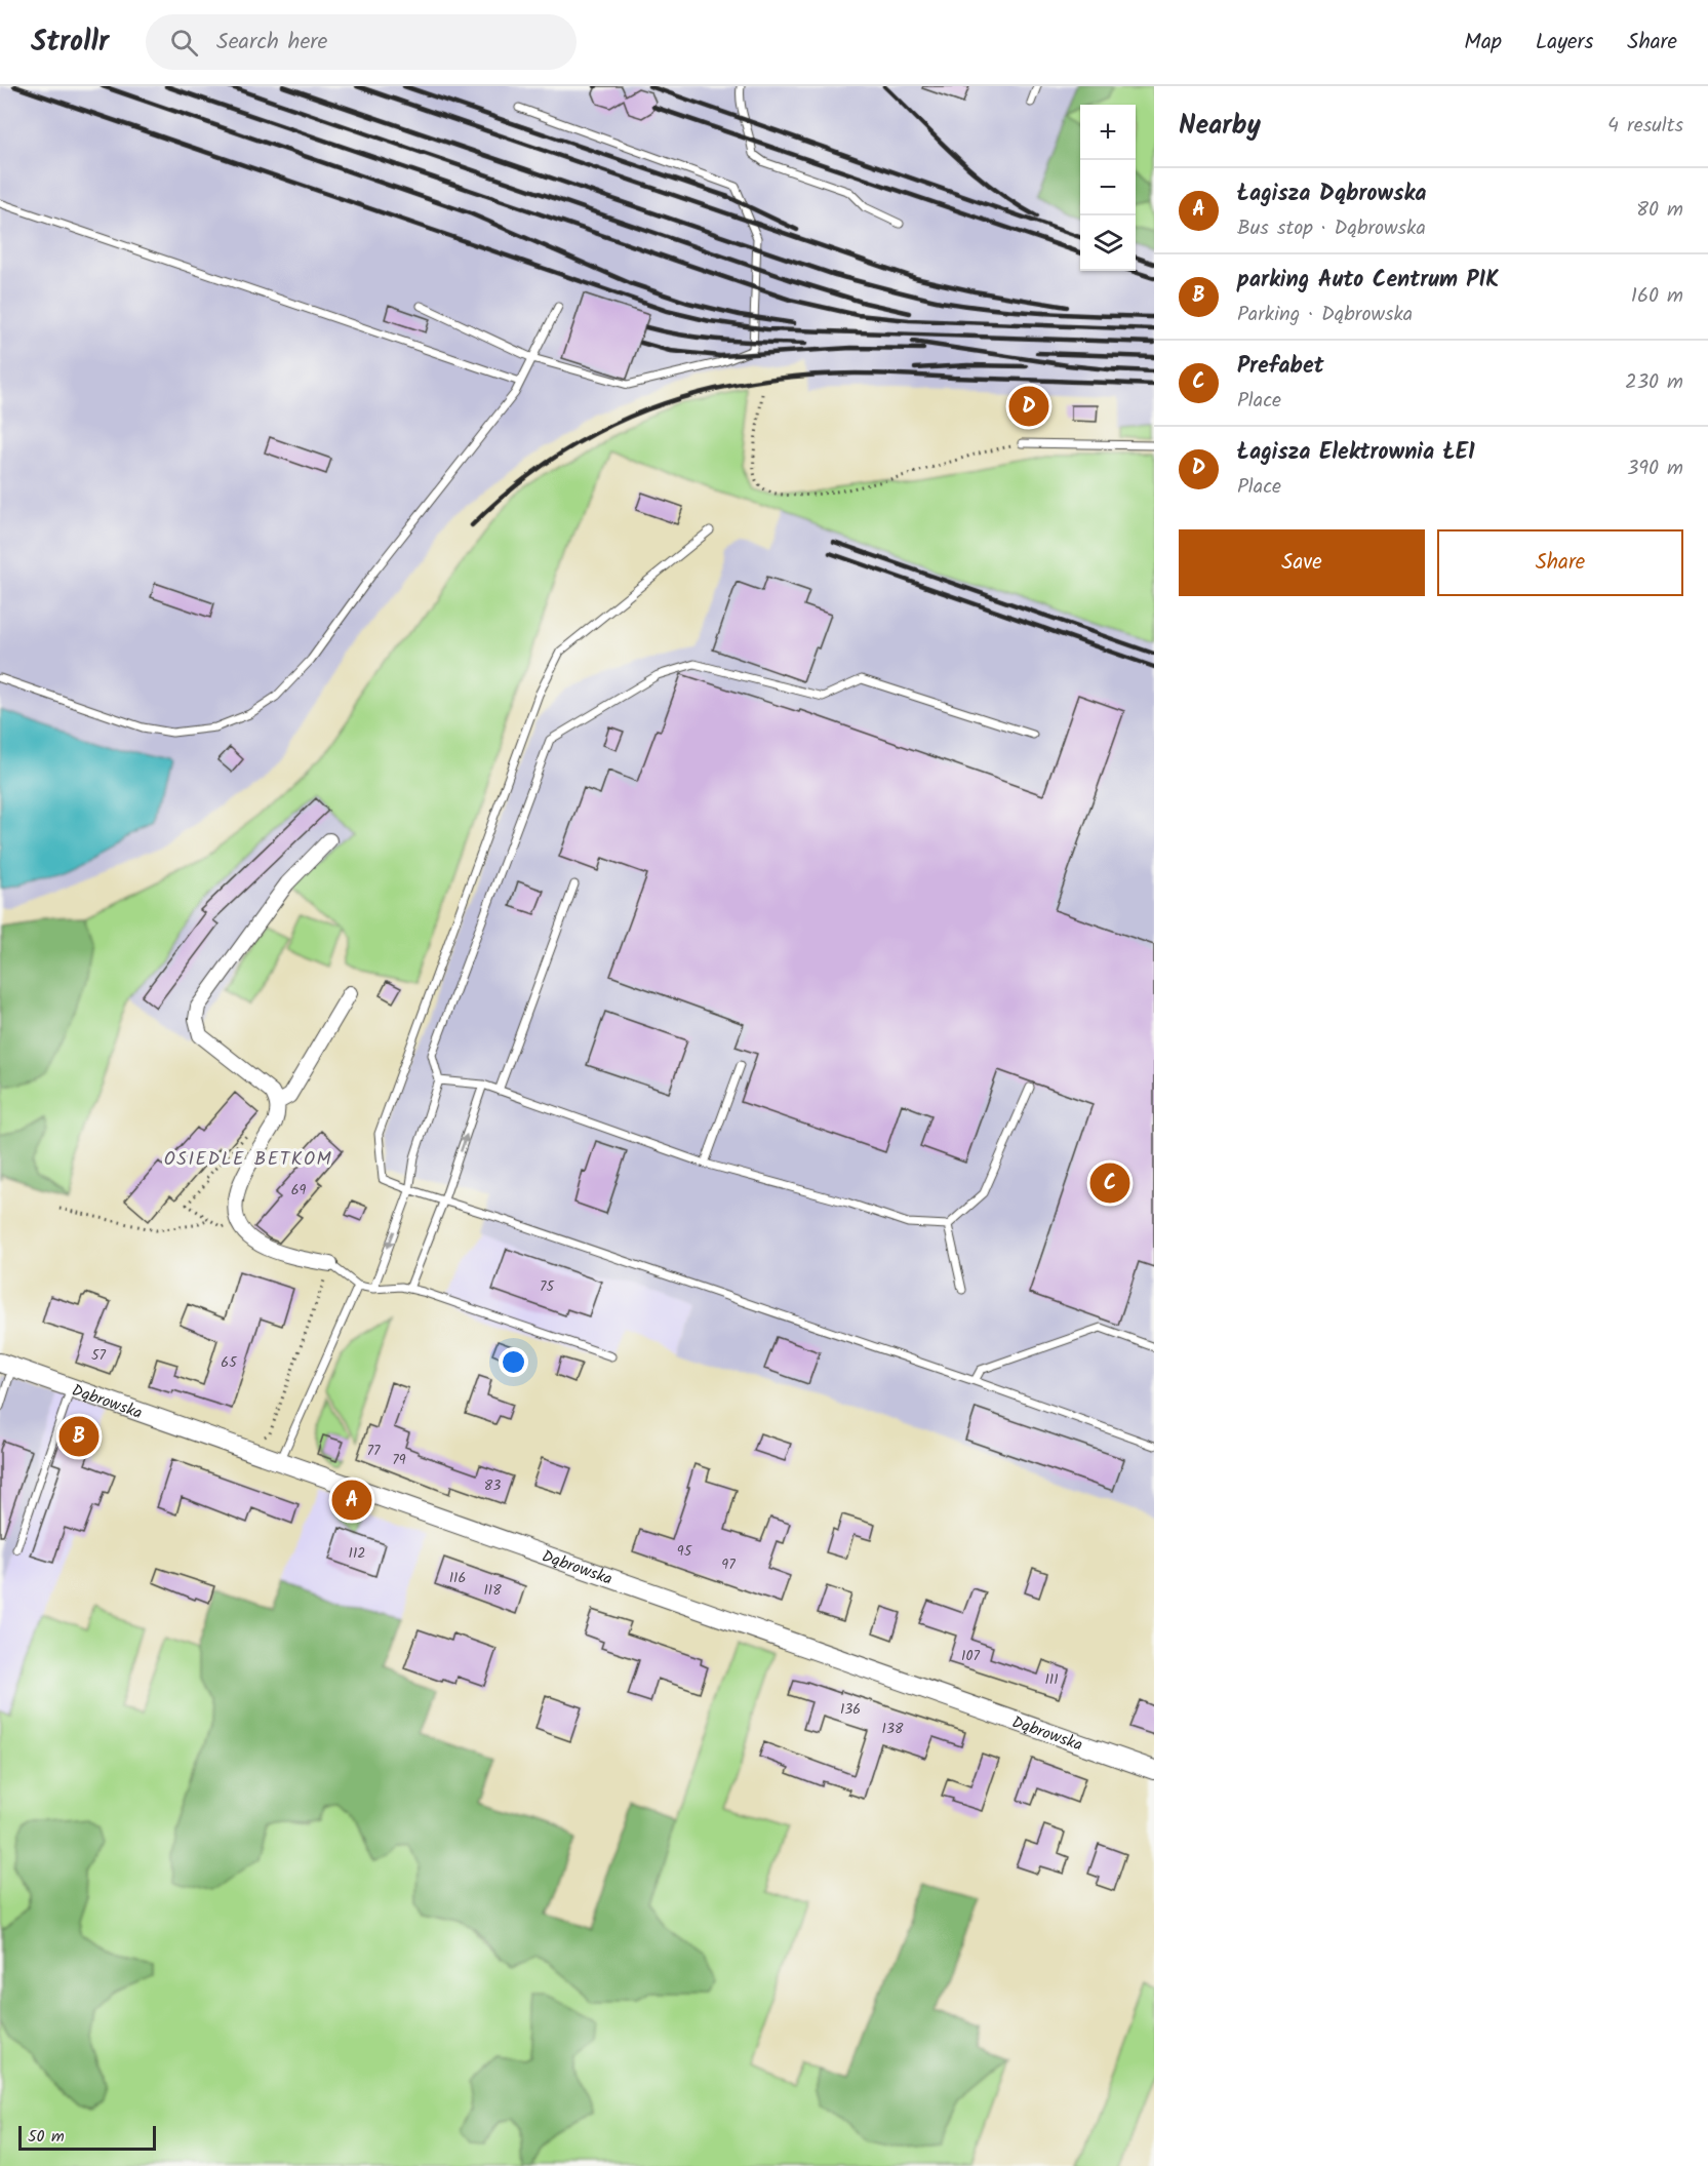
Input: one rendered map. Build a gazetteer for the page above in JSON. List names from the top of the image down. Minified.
{"streets":{"street":["Dąbrowska"]},"districts":["OSIEDLE BETKOM"],"house_numbers":["69","75","57","65","77","79","83","95","112","97","116","118","107","111","136","138"],"scale_bar":"50 m","page":{"header":"Strollr","search":"Search here","nav":["Map","Layers","Share"],"heading":["Nearby","4 results"],"map_buttons":["+","−"],"list":[{"mark":"A","name":"Łagisza Dąbrowska","note":"Bus stop · Dąbrowska","value":"80 m"},{"mark":"B","name":"parking Auto Centrum PIK","note":"Parking · Dąbrowska","value":"160 m"},{"mark":"C","name":"Prefabet","note":"Place","value":"230 m"},{"mark":"D","name":"Łagisza Elektrownia ŁE1","note":"Place","value":"390 m"}],"pins":["D","C","B","A"],"buttons":["Save","Share"],"scale":"50 m"}}
